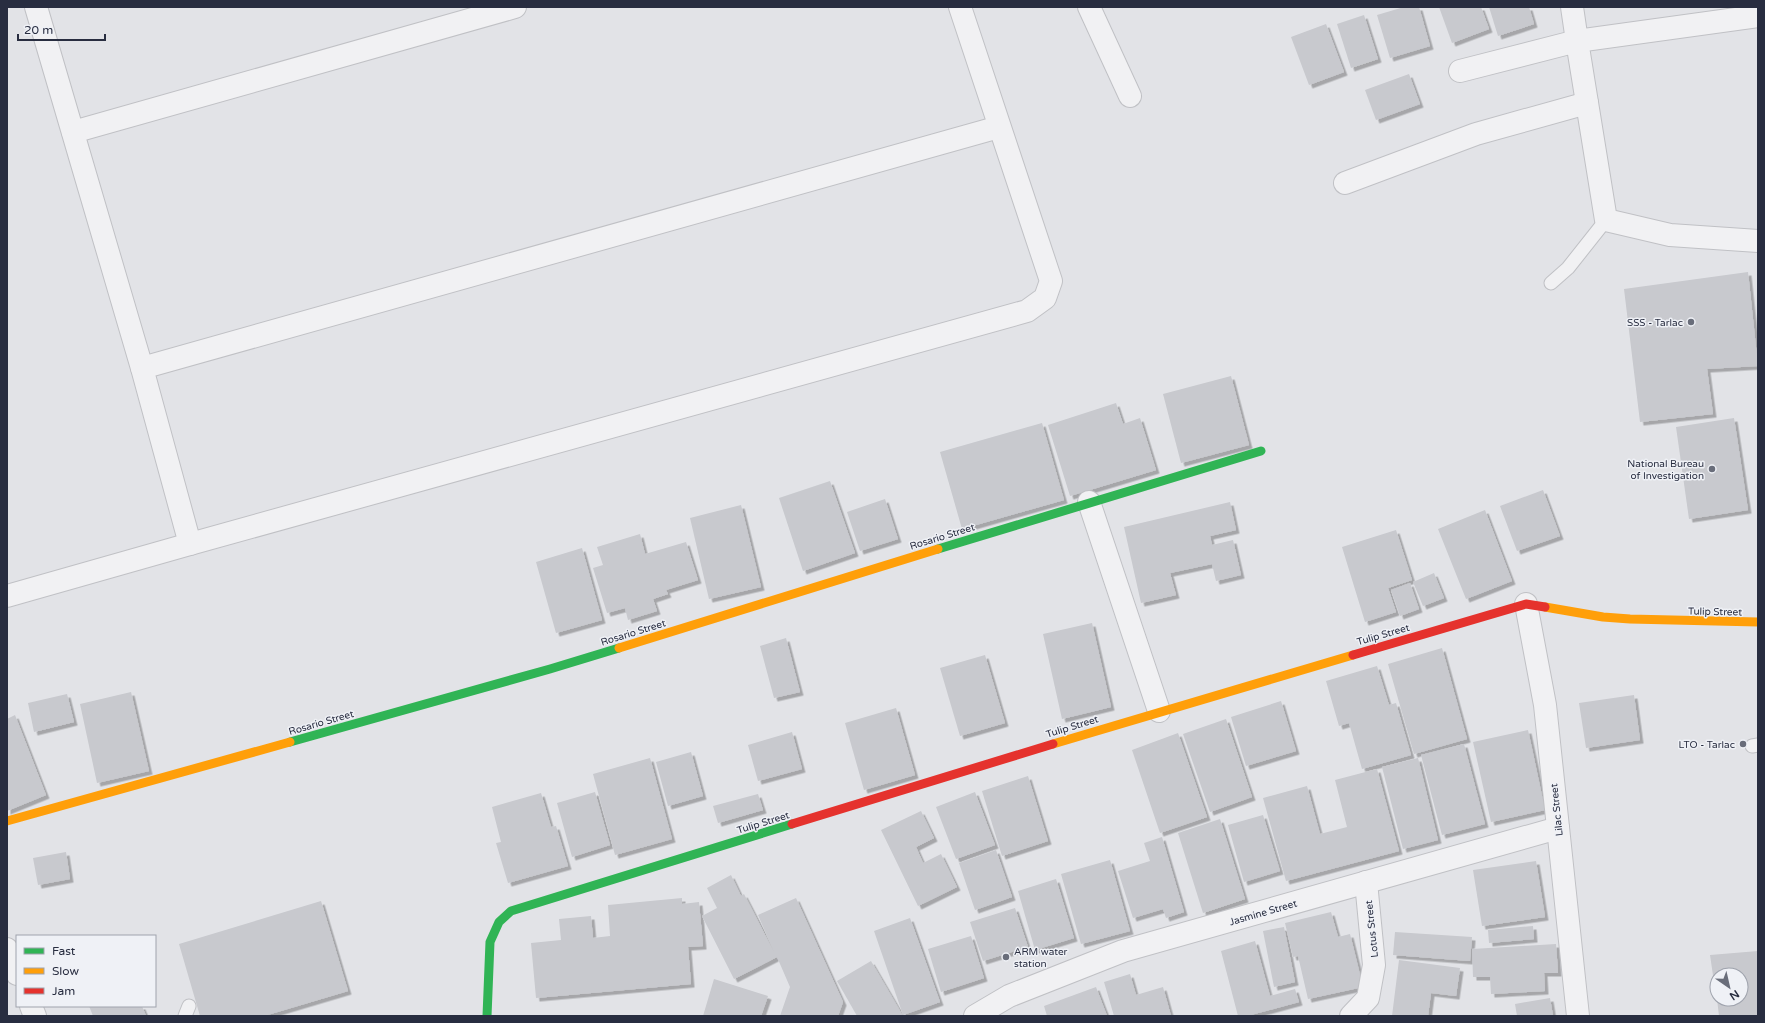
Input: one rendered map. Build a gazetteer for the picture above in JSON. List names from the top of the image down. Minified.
{"streets":{"street":["Rosario Street","Tulip Street","Lilac Street","Jasmine Street","Lotus Street"]},"crossings":[["Tulip Street","Lilac Street"],["Lilac Street","Jasmine Street"],["Jasmine Street","Lotus Street"]],"places":["SSS - Tarlac","National Bureau of Investigation","LTO - Tarlac","ARM water station"],"legend":["Fast","Slow","Jam"],"scale_bar":"20 m","north":"bottom right"}
